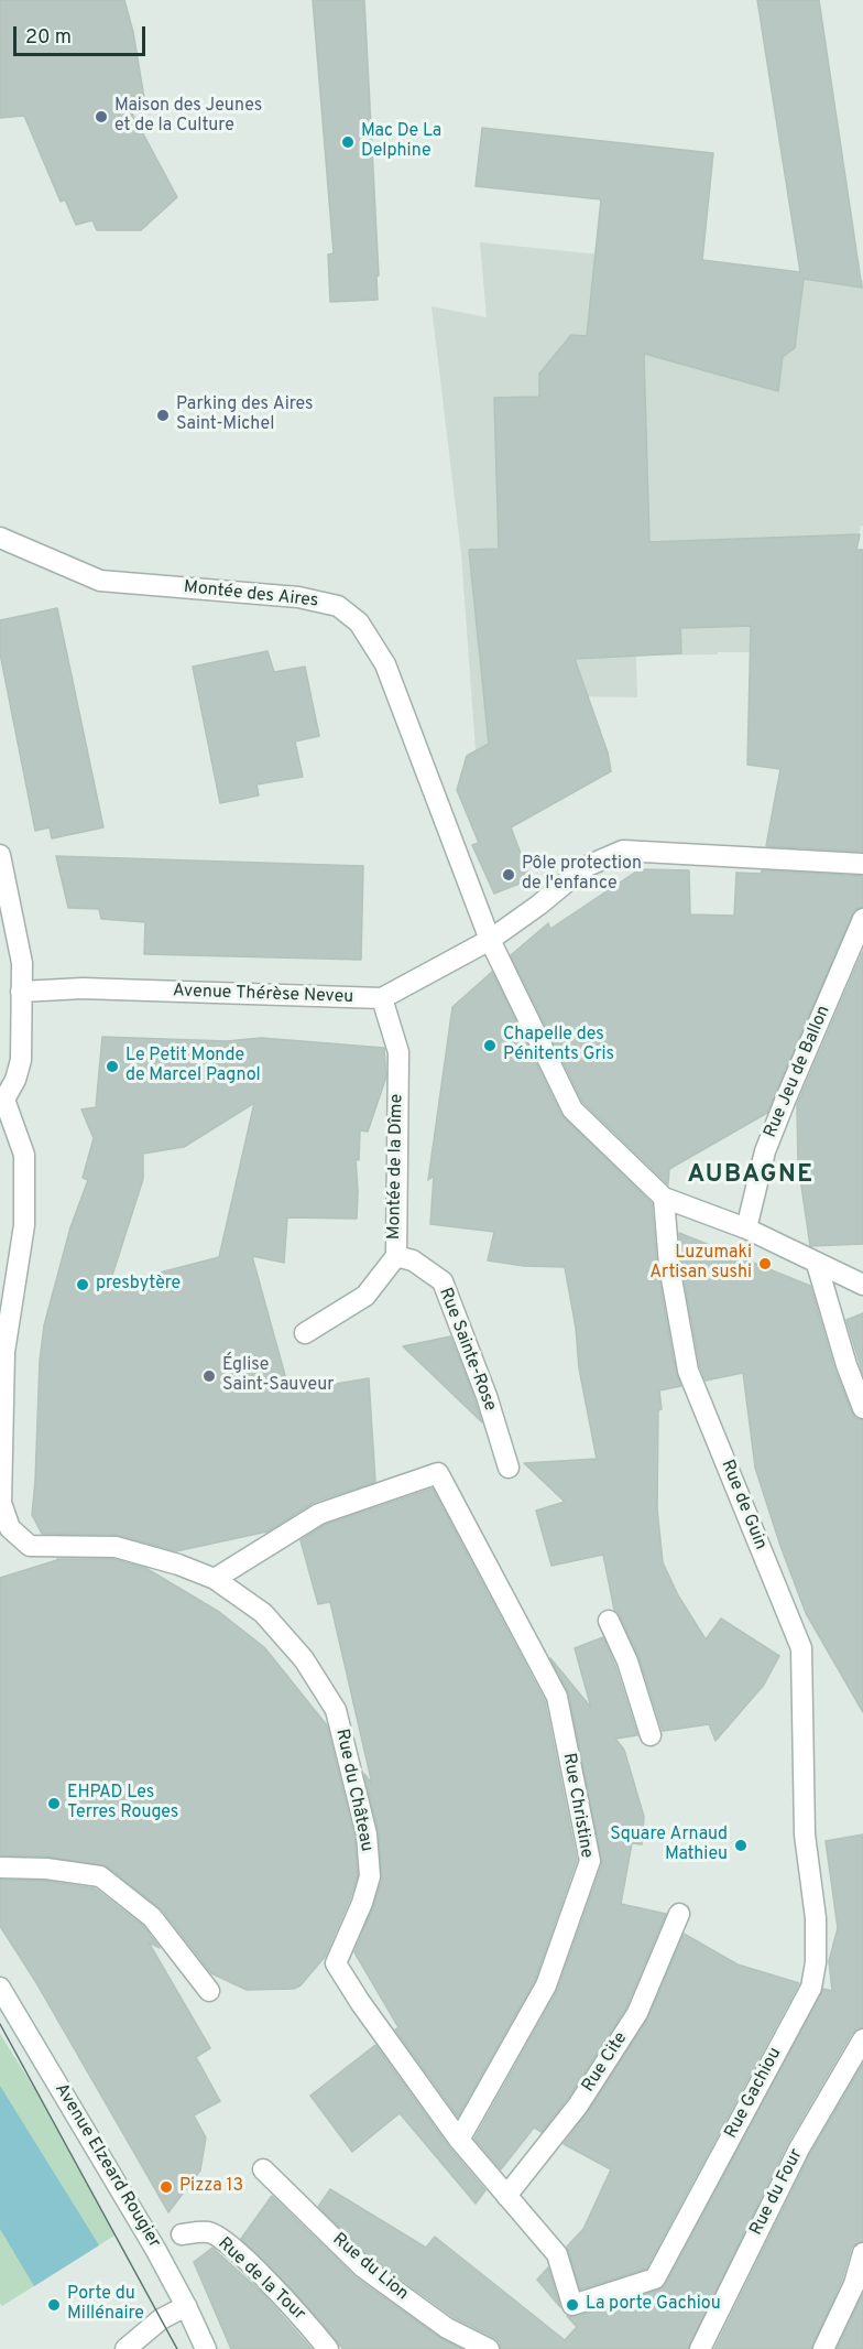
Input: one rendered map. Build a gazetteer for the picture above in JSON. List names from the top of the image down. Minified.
{"streets":{"street":["Montée des Aires","Avenue Thérèse Neveu","Rue Jeu de Ballon","Montée de la Dîme","Rue Sainte-Rose","Rue de Guin","Rue du Château","Rue Christine","Rue Cite","Rue Gachiou","Avenue Elzeard Rougier","Rue du Four","Rue du Lion","Rue de la Tour"]},"crossings":[["Montée des Aires","Rue de Guin"],["Avenue Thérèse Neveu","Montée de la Dîme"],["Montée de la Dîme","Rue Sainte-Rose"],["Rue de Guin","Rue Gachiou"],["Rue du Château","Rue Christine"],["Rue du Château","Rue Cite"],["Rue du Château","Rue Gachiou"]],"districts":["AUBAGNE"],"places":["Maison des Jeunes et de la Culture","Mac De La Delphine","Parking des Aires Saint-Michel","Pôle protection de l'enfance","Chapelle des Pénitents Gris","Le Petit Monde de Marcel Pagnol","Luzumaki Artisan sushi","presbytère","Église Saint-Sauveur","EHPAD Les Terres Rouges","Square Arnaud Mathieu","Pizza 13","Porte du Millénaire","La porte Gachiou"],"scale_bar":"20 m"}
